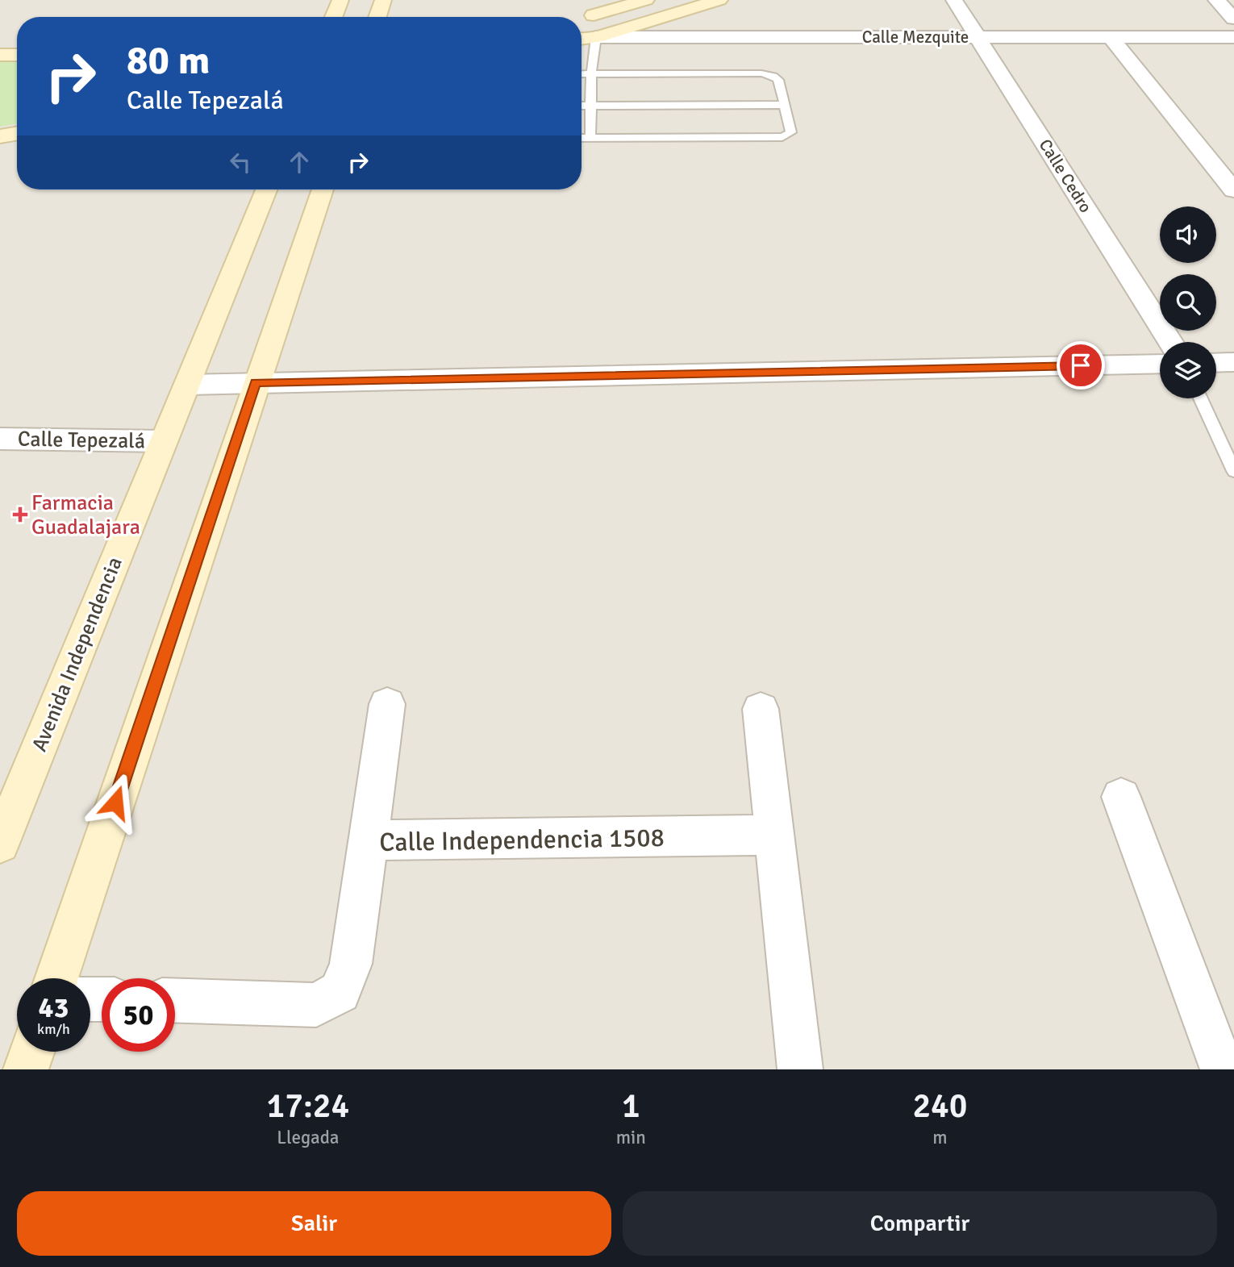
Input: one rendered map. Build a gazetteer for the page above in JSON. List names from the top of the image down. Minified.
{"streets":{"main road":["Avenida Independencia"],"street":["Calle Mezquite","Calle Cedro","Calle Tepezalá","Calle Independencia 1508"]},"crossings":[["Calle Mezquite","Calle Cedro"],["Calle Tepezalá","Avenida Independencia"]],"places":{"health":["Farmacia Guadalajara"]},"page":{"turn":["80 m","Calle Tepezalá"],"speed":"43 km/h","limit":"50","eta":["17:24","Llegada","1","min","240","m"],"buttons":["Salir","Compartir"]}}
